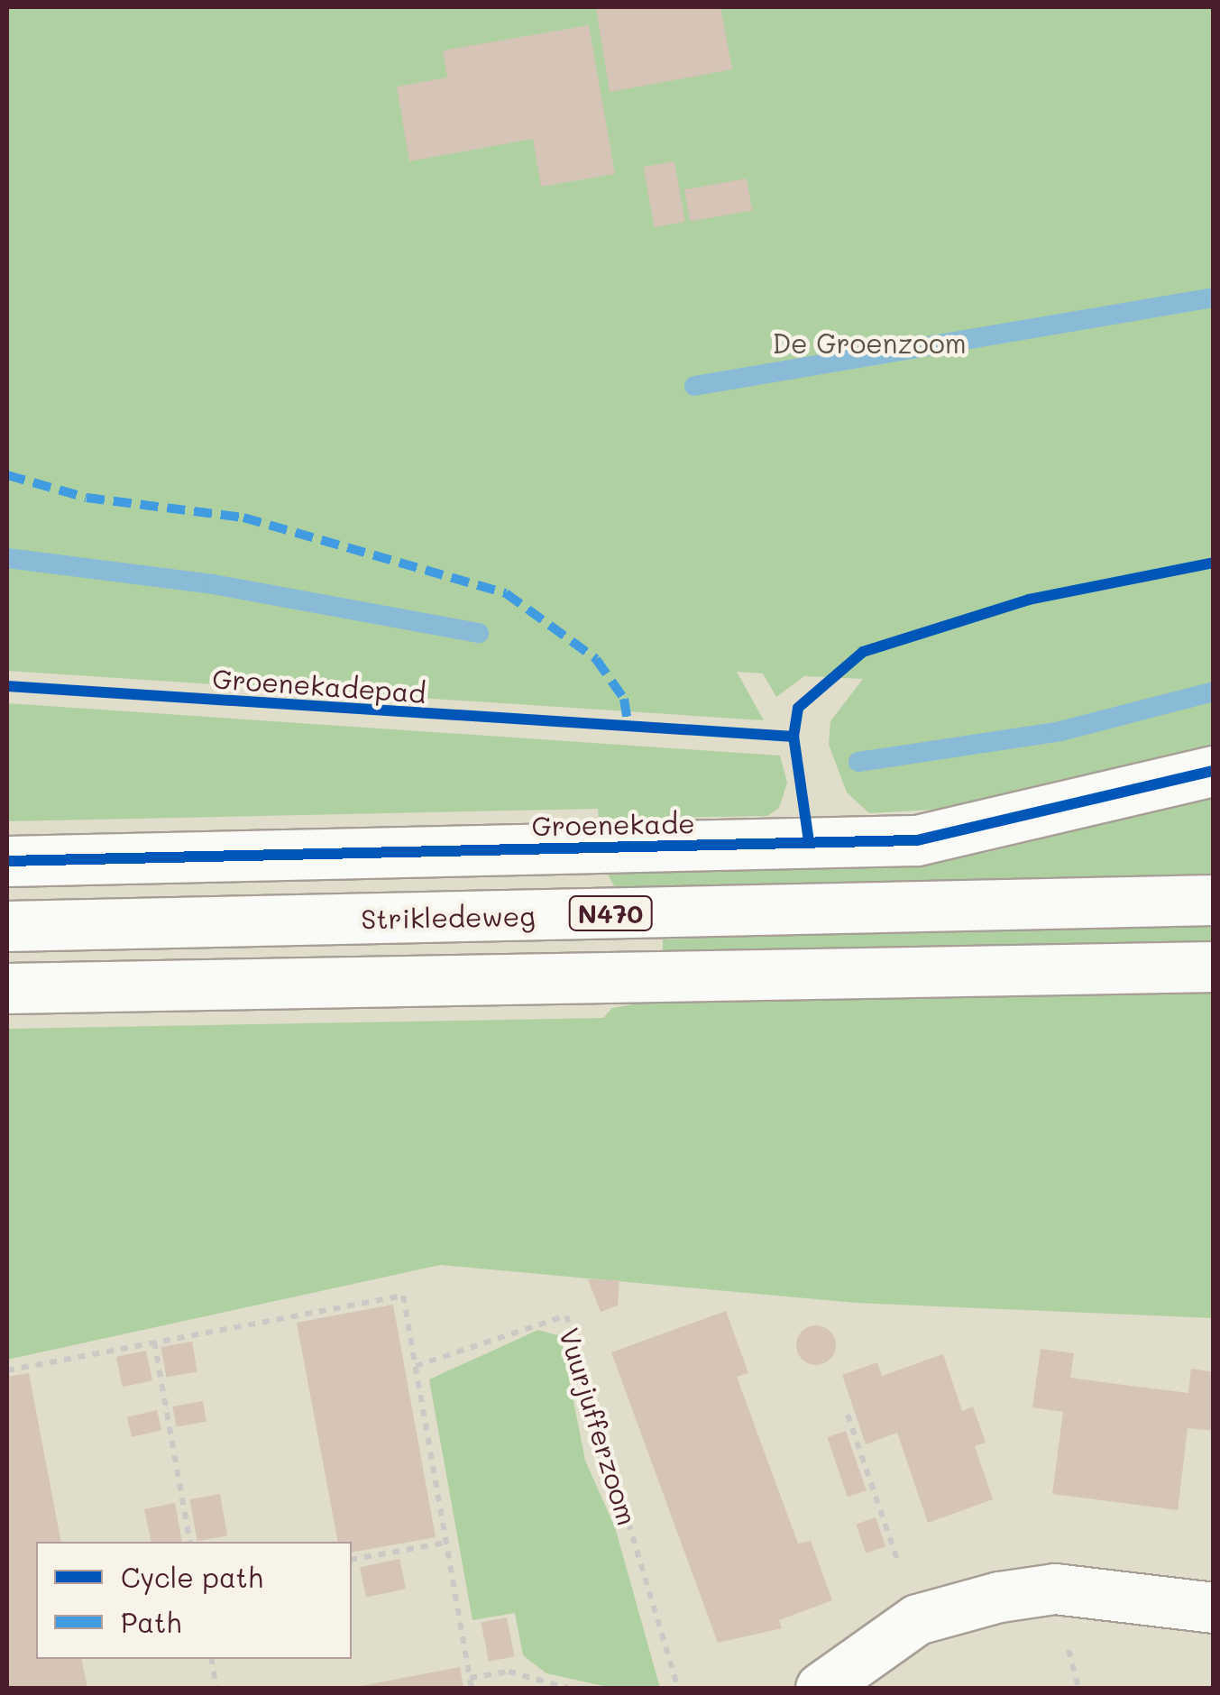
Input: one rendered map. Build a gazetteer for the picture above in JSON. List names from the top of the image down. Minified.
{"streets":{"main road":["Groenekade","N470","Strikledeweg"],"path":["Vuurjufferzoom"],"cycle path":["Groenekadepad"]},"parks":["De Groenzoom"],"legend":["Cycle path","Path"]}
